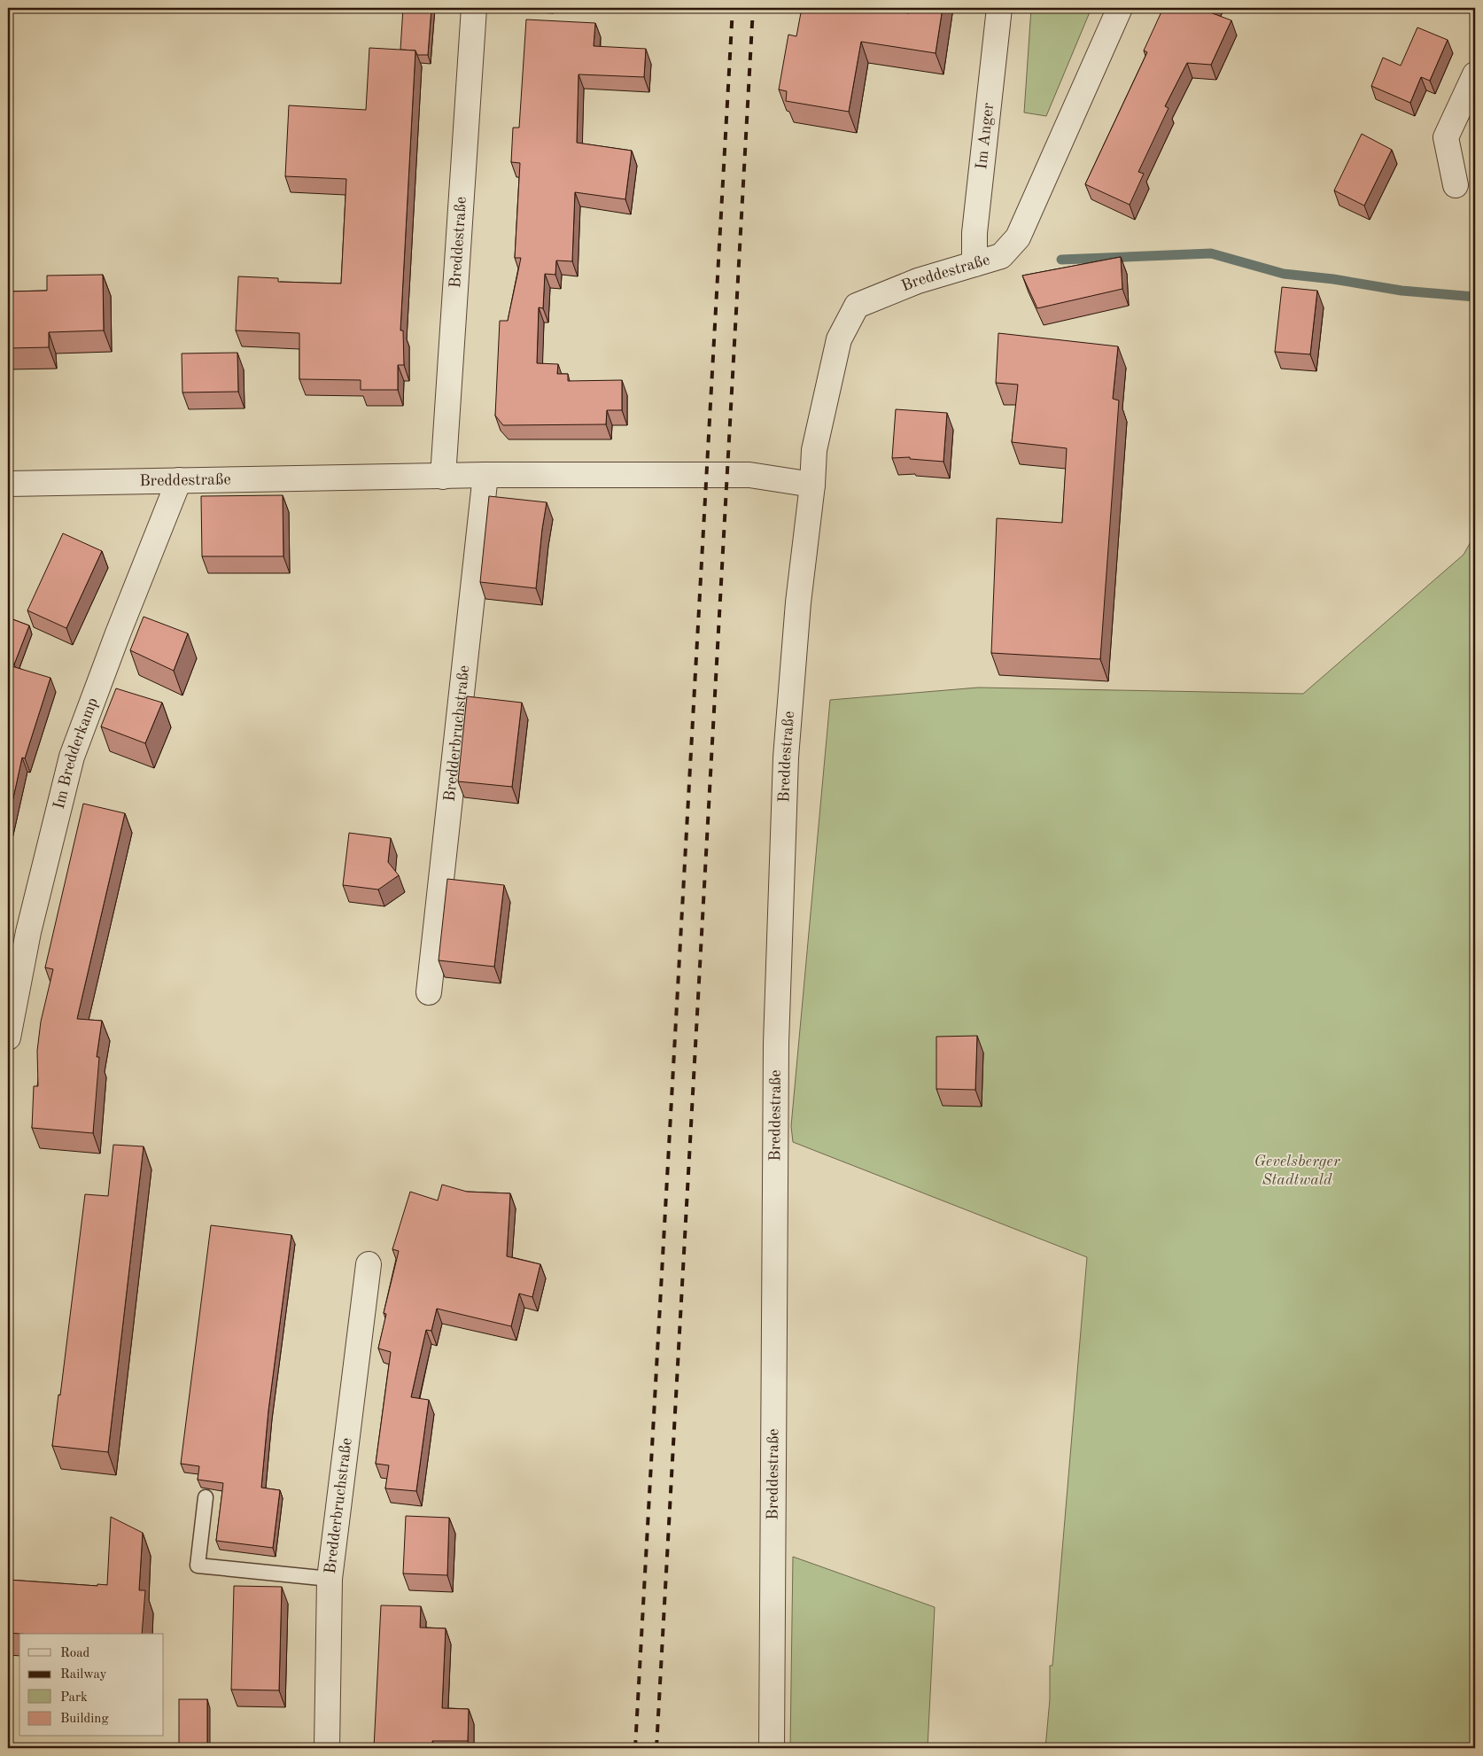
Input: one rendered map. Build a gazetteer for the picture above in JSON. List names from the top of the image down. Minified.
{"streets":{"street":["Im Anger","Breddestraße","Bredderbruchstraße","Im Bredderkamp"]},"crossings":[["Im Anger","Breddestraße"],["Breddestraße","Bredderbruchstraße"],["Breddestraße","Im Bredderkamp"]],"parks":["Gevelsberger Stadtwald"],"legend":["Road","Railway","Park","Building"]}
